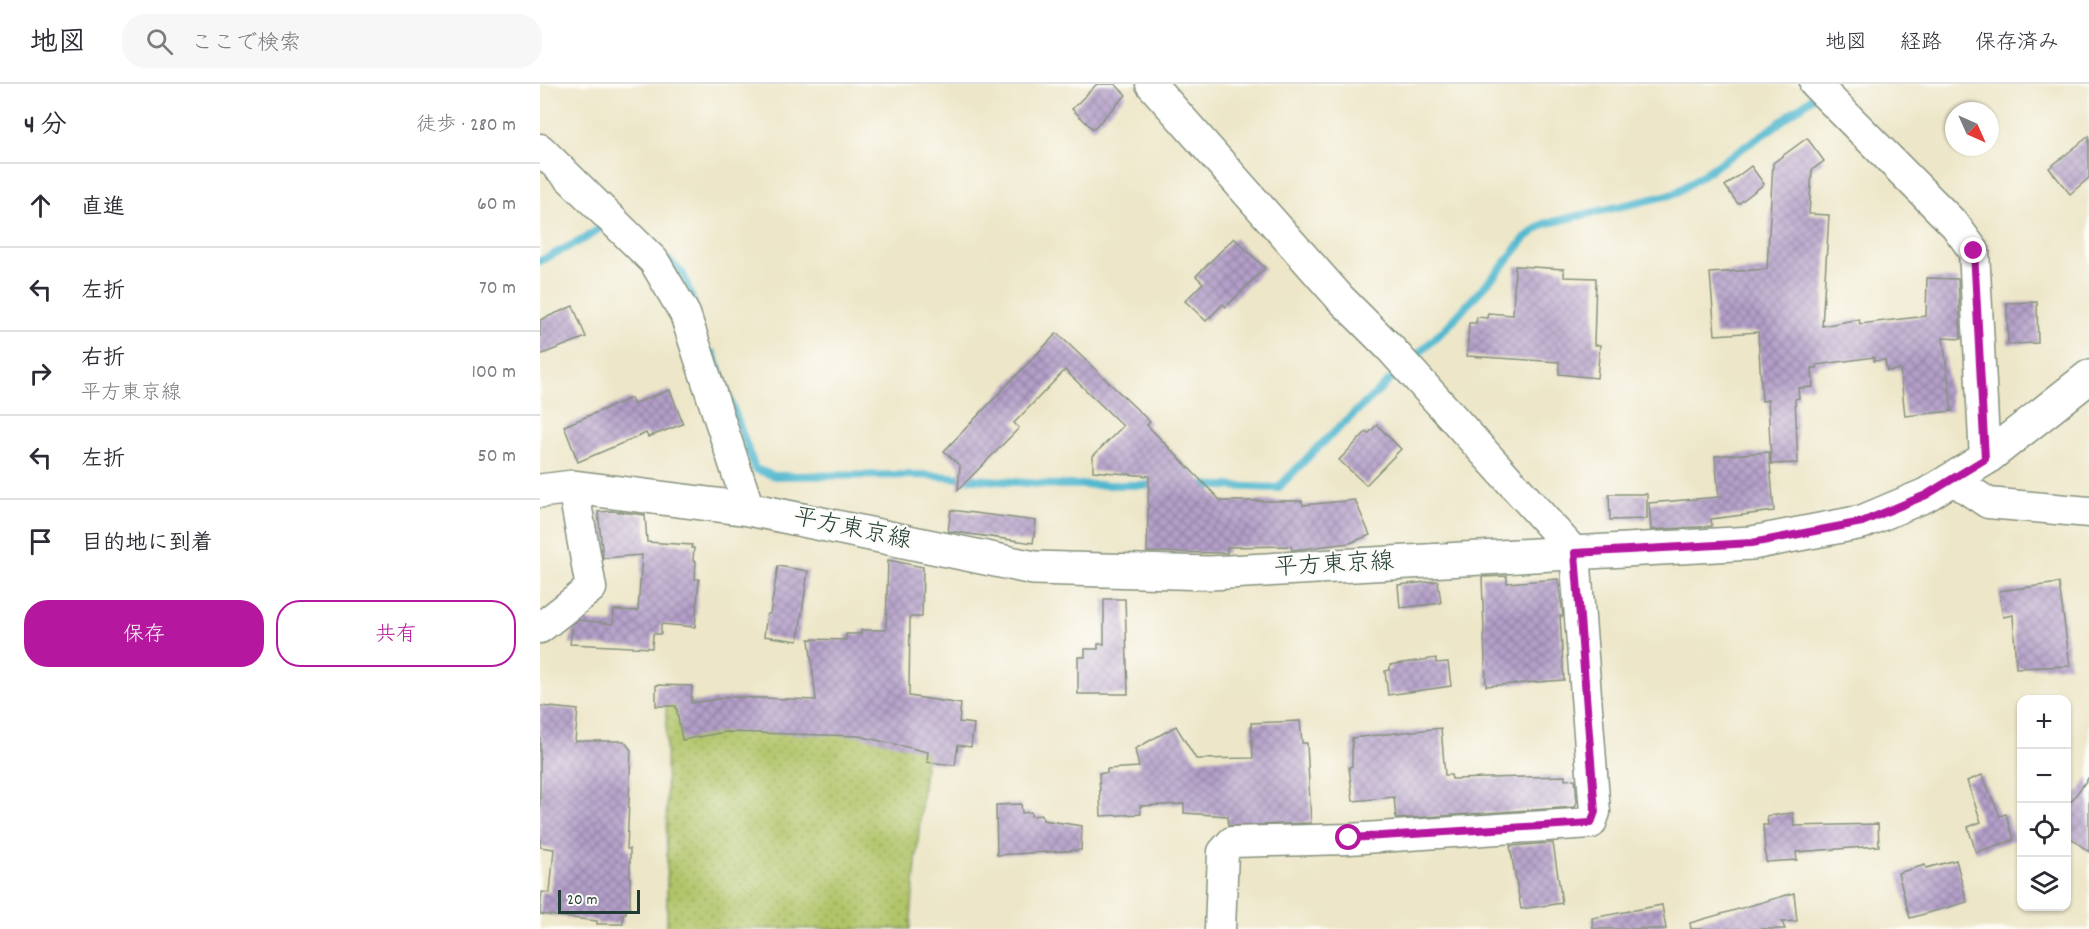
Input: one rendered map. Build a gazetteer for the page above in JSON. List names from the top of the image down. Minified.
{"streets":{"main road":["平方東京線"]},"scale_bar":"20 m","north":"bottom right","page":{"header":"地図","search":"ここで検索","nav":["地図","経路","保存済み"],"heading":["4 分","徒歩 · 280 m"],"list":[["直進","60 m"],["左折","70 m"],["右折","平方東京線","100 m"],["左折","50 m"],"目的地に到着"],"buttons":["保存","共有"],"map_buttons":["+","−"],"scale":"20 m"}}
